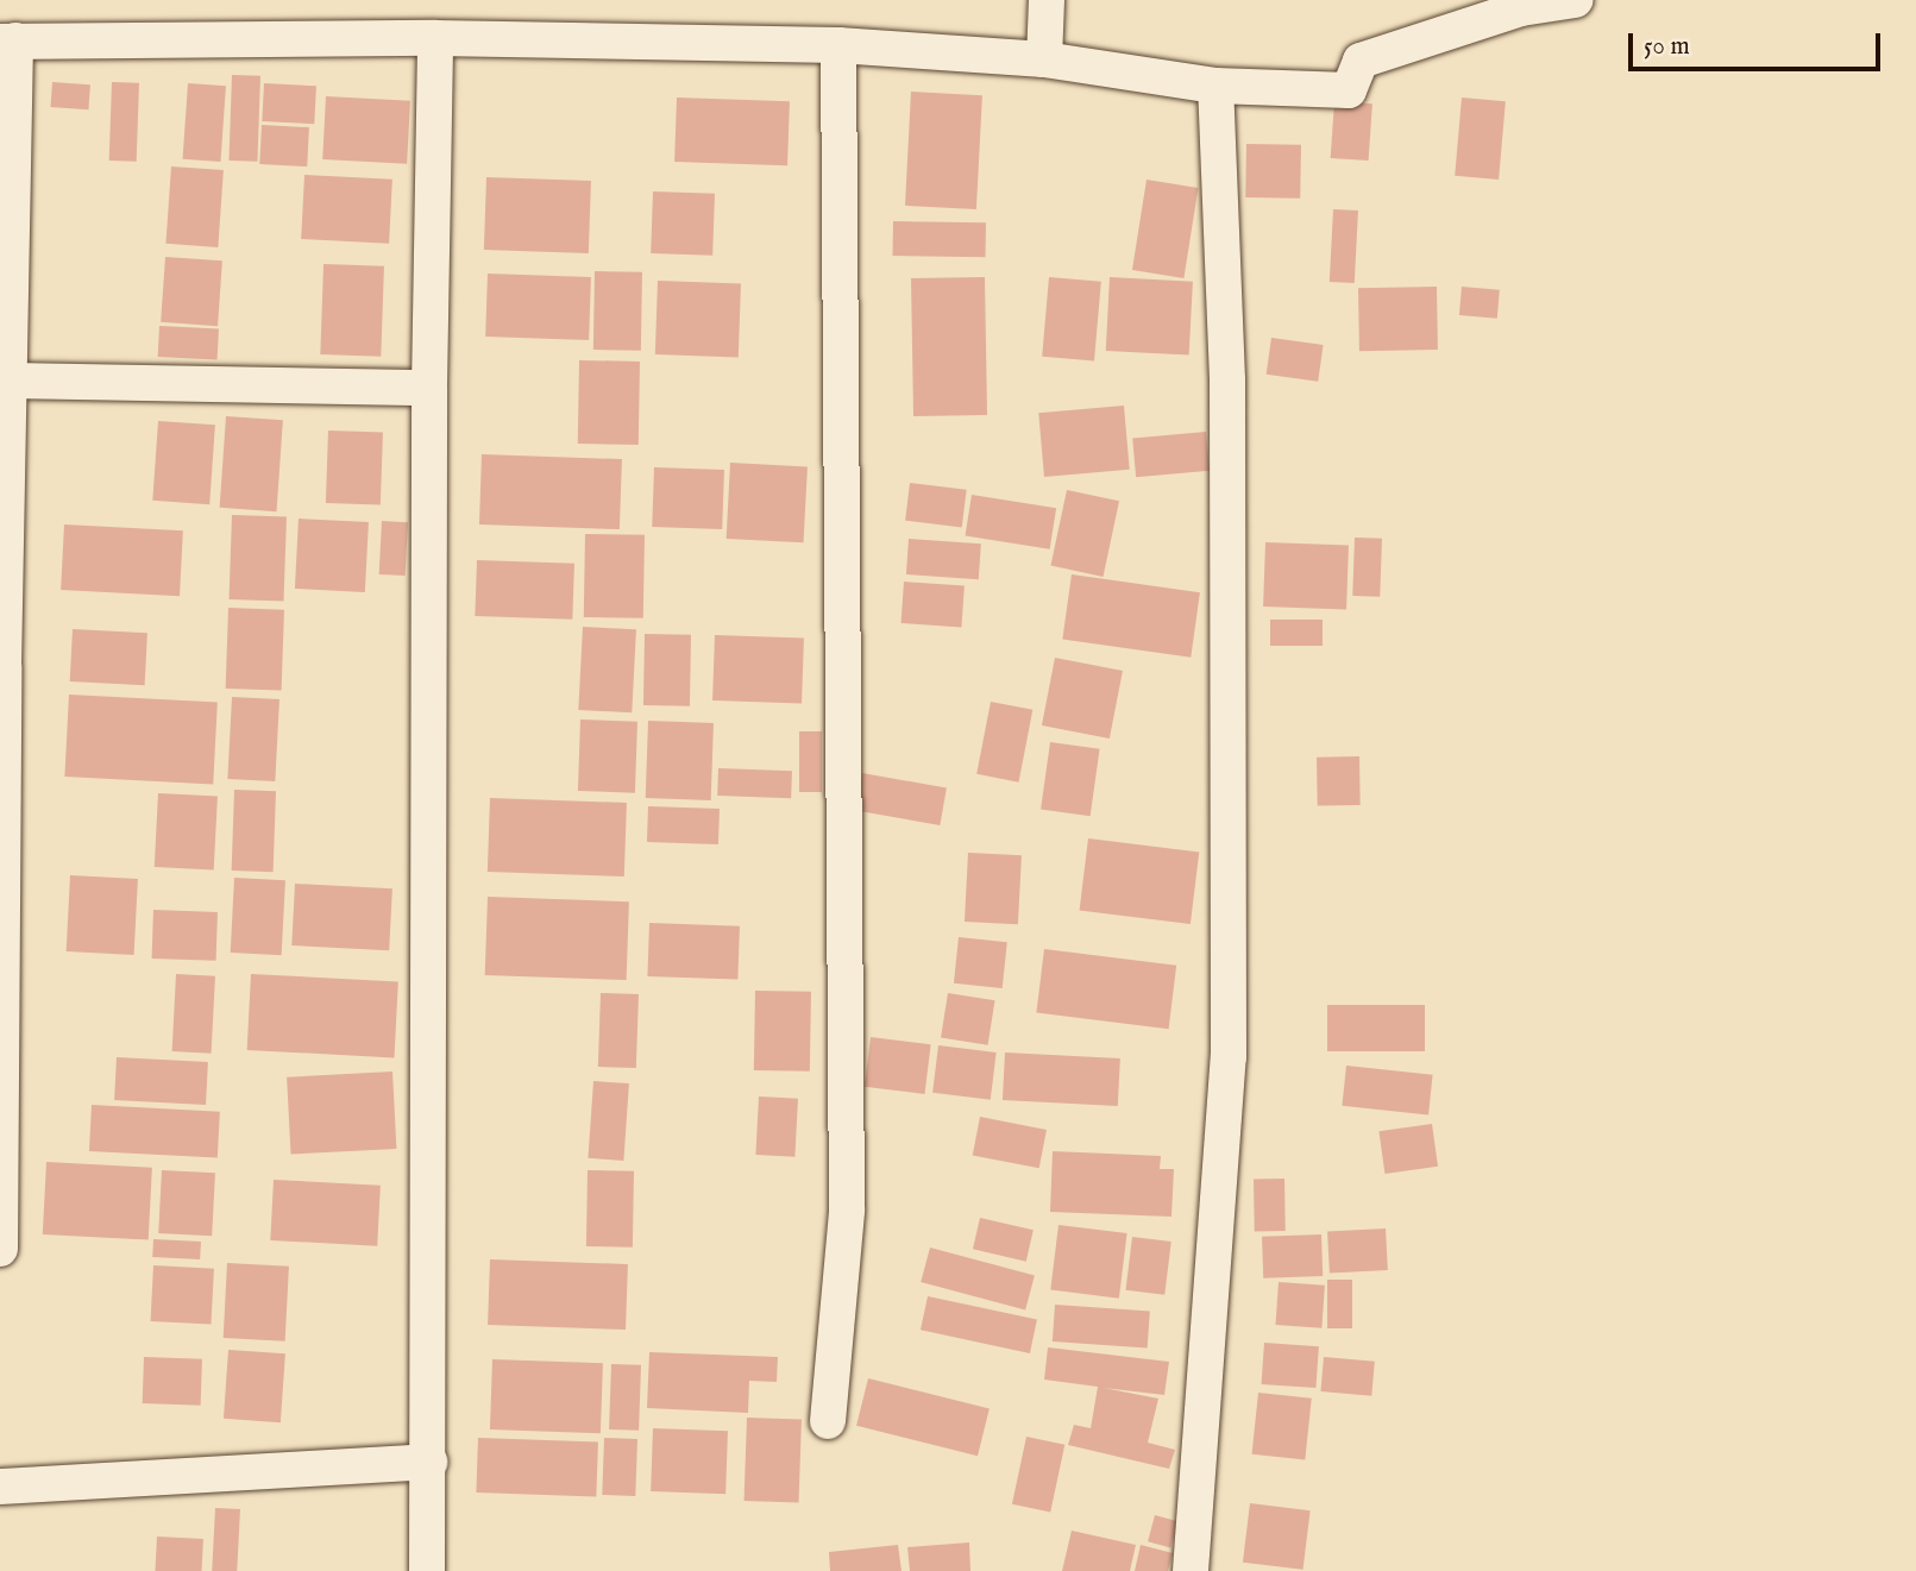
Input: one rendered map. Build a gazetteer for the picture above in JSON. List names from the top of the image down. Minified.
{"scale_bar":"50 m"}
